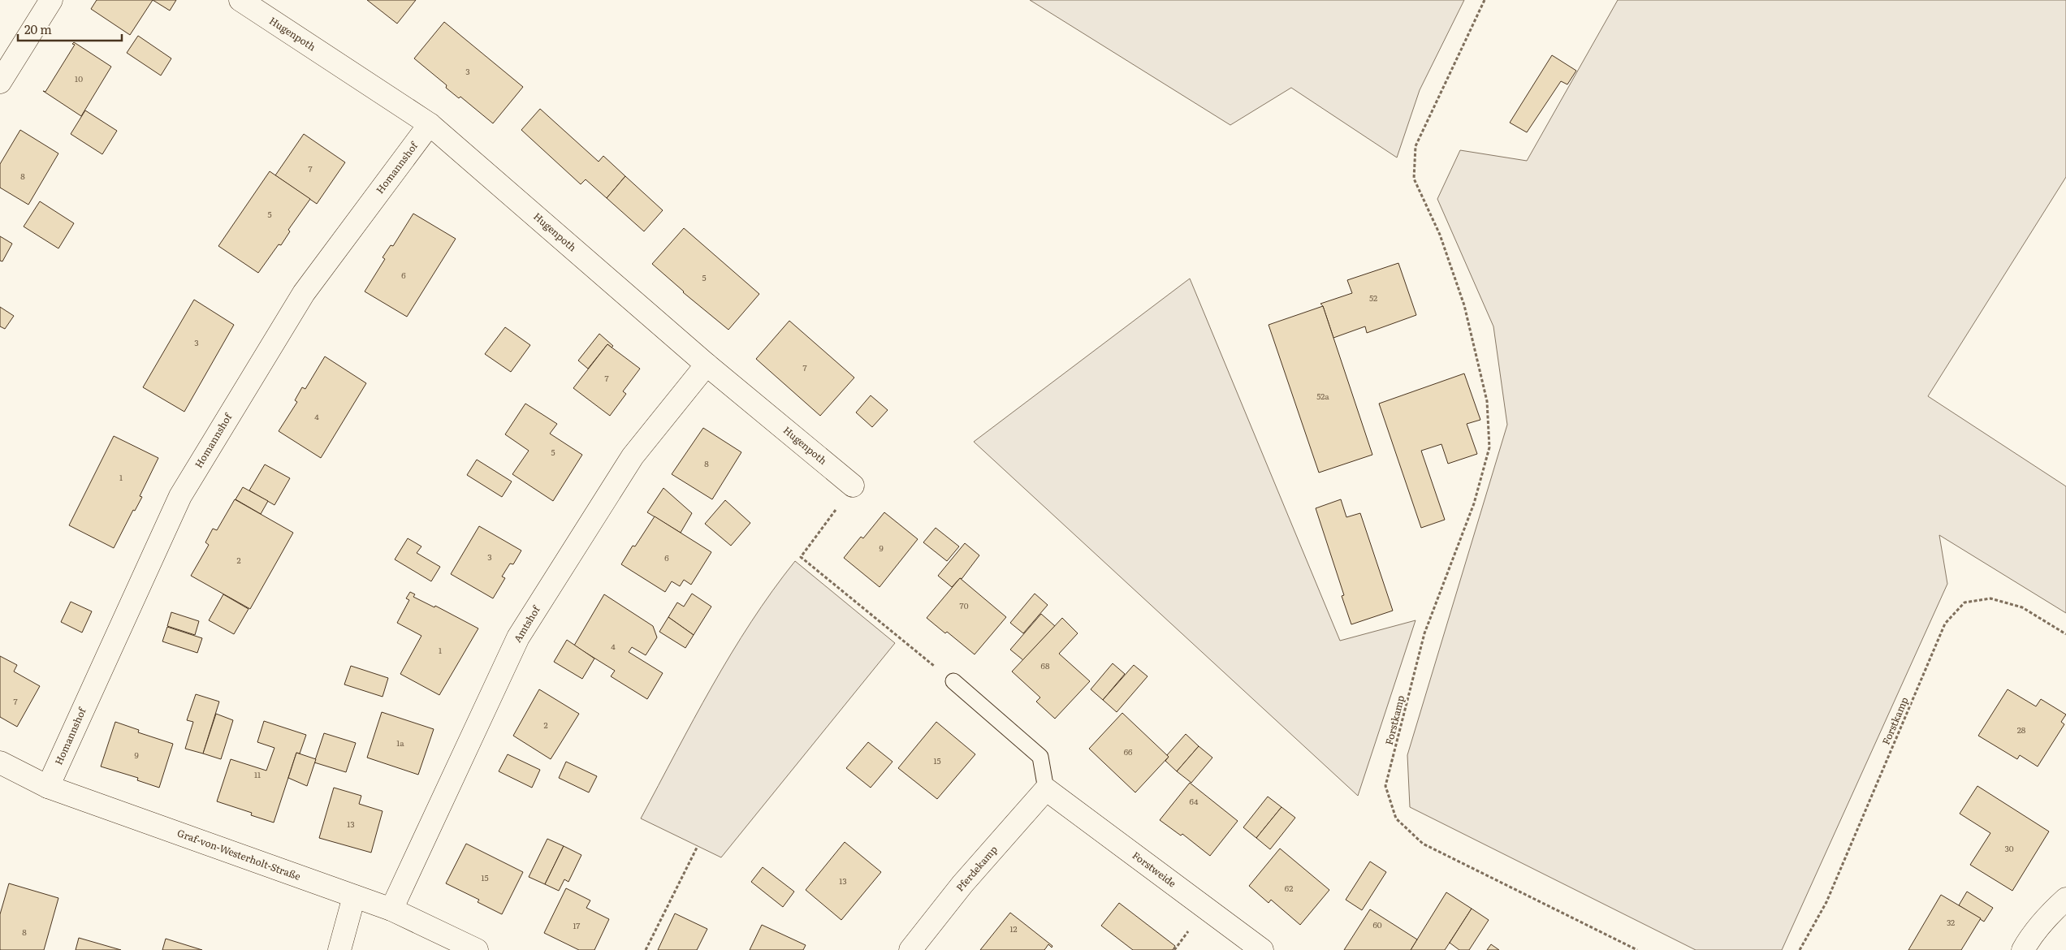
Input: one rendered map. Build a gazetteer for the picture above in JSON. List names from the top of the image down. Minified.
{"streets":{"street":["Hugenpoth","Homannshof","Amtshof","Graf-von-Westerholt-Straße","Pferdekamp","Forstweide"],"path":["Forstkamp"]},"crossings":[["Hugenpoth","Homannshof"],["Hugenpoth","Amtshof"],["Homannshof","Graf-von-Westerholt-Straße"],["Amtshof","Graf-von-Westerholt-Straße"],["Pferdekamp","Forstweide"]],"house_numbers":["3","10","7","8","5","6","5","52","3","7","7","52a","4","5","8","1","9","3","6","2","70","4","1","68","7","2","28","1a","66","9","15","11","64","13","30","15","13","62","32","60","17","12","8"],"scale_bar":"20 m"}
